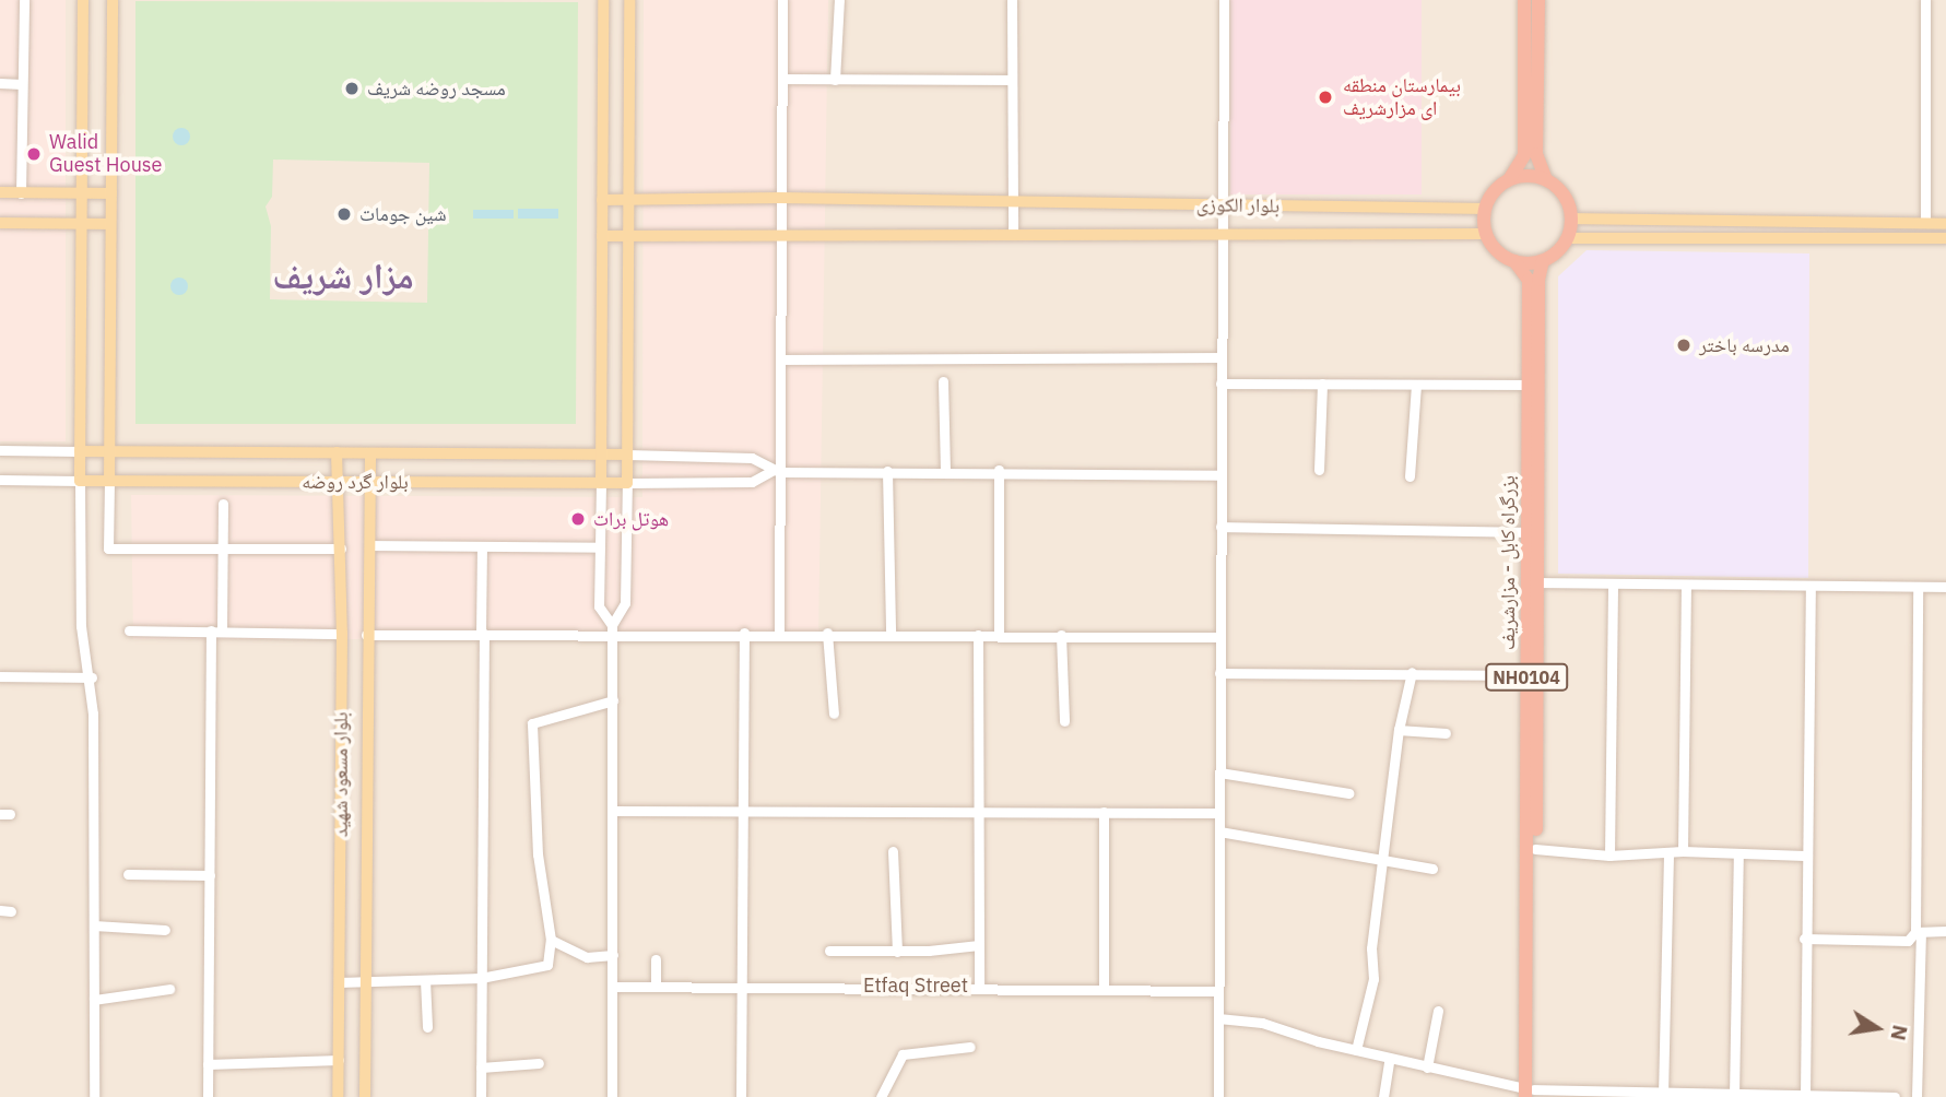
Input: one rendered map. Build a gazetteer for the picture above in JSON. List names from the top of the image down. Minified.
{"streets":{"highway":["بزرگراه کابل - مزارشریف","NH0104"],"main road":["بلوار الکوزی","بلوار گرد روضه","بلوار مسعود شهید"],"street":["Etfaq Street"]},"crossings":[["بلوار الکوزی","بزرگراه کابل - مزارشریف"],["بلوار الکوزی","NH0104"],["بلوار گرد روضه","بلوار مسعود شهید"],["بزرگراه کابل - مزارشریف","NH0104"]],"districts":["مزار شريف"],"places":["مسجد روضه شریف","بیمارستان منطقه ای مزارشریف","Walid Guest House","شین جومات","مدرسه باختر","هوتل برات"],"north":"right"}
